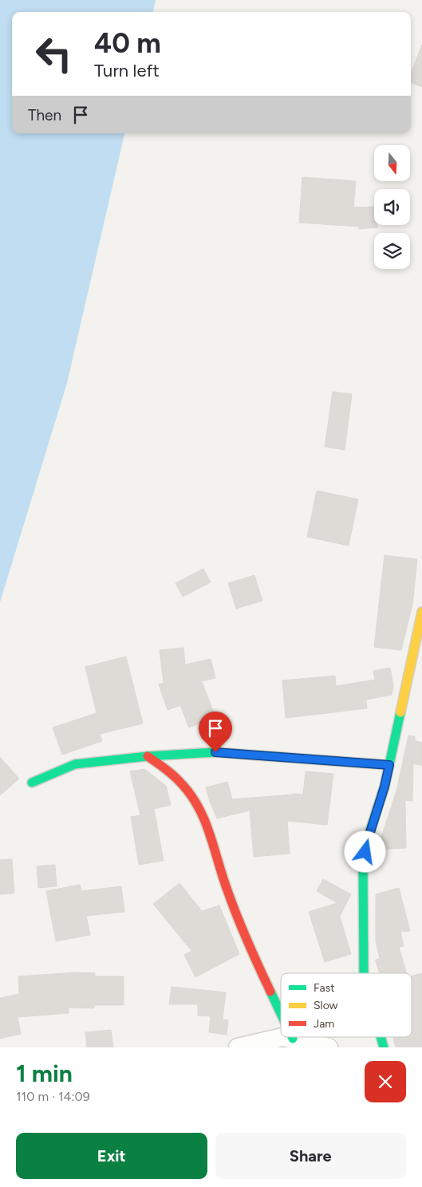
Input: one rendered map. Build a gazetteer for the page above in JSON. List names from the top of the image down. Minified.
{"legend":["Fast","Slow","Jam"],"north":"bottom","page":{"turn":["40 m","Turn left"],"then":"Then","heading":["1 min","110 m · 14:09"],"buttons":["Exit","Share"]}}
